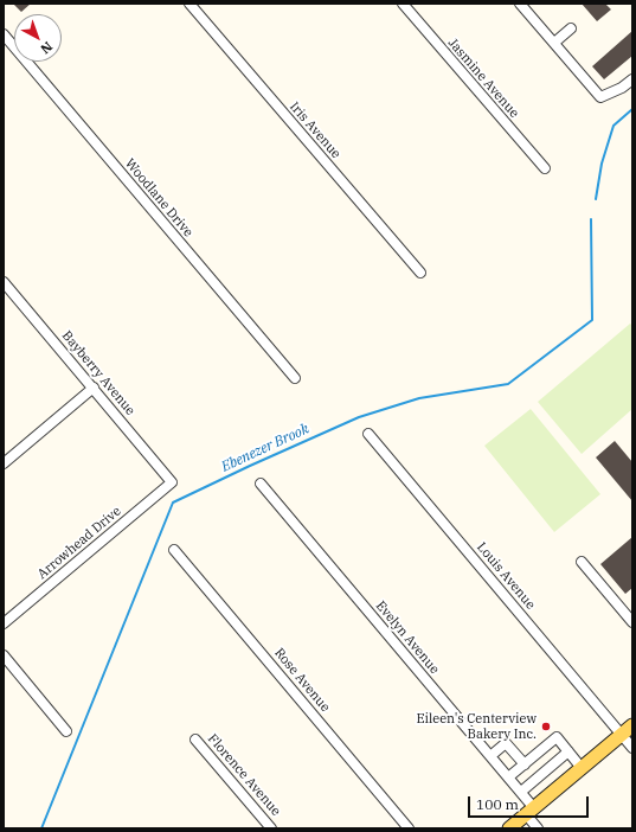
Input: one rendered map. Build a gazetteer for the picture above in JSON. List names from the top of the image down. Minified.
{"streets":{"street":["Jasmine Avenue","Iris Avenue","Woodlane Drive","Bayberry Avenue","Arrowhead Drive","Louis Avenue","Evelyn Avenue","Rose Avenue","Florence Avenue"]},"crossings":[["Bayberry Avenue","Arrowhead Drive"]],"water":["Ebenezer Brook"],"places":["Eileen's Centerview Bakery Inc."],"scale_bar":"100 m","north":"bottom right"}
